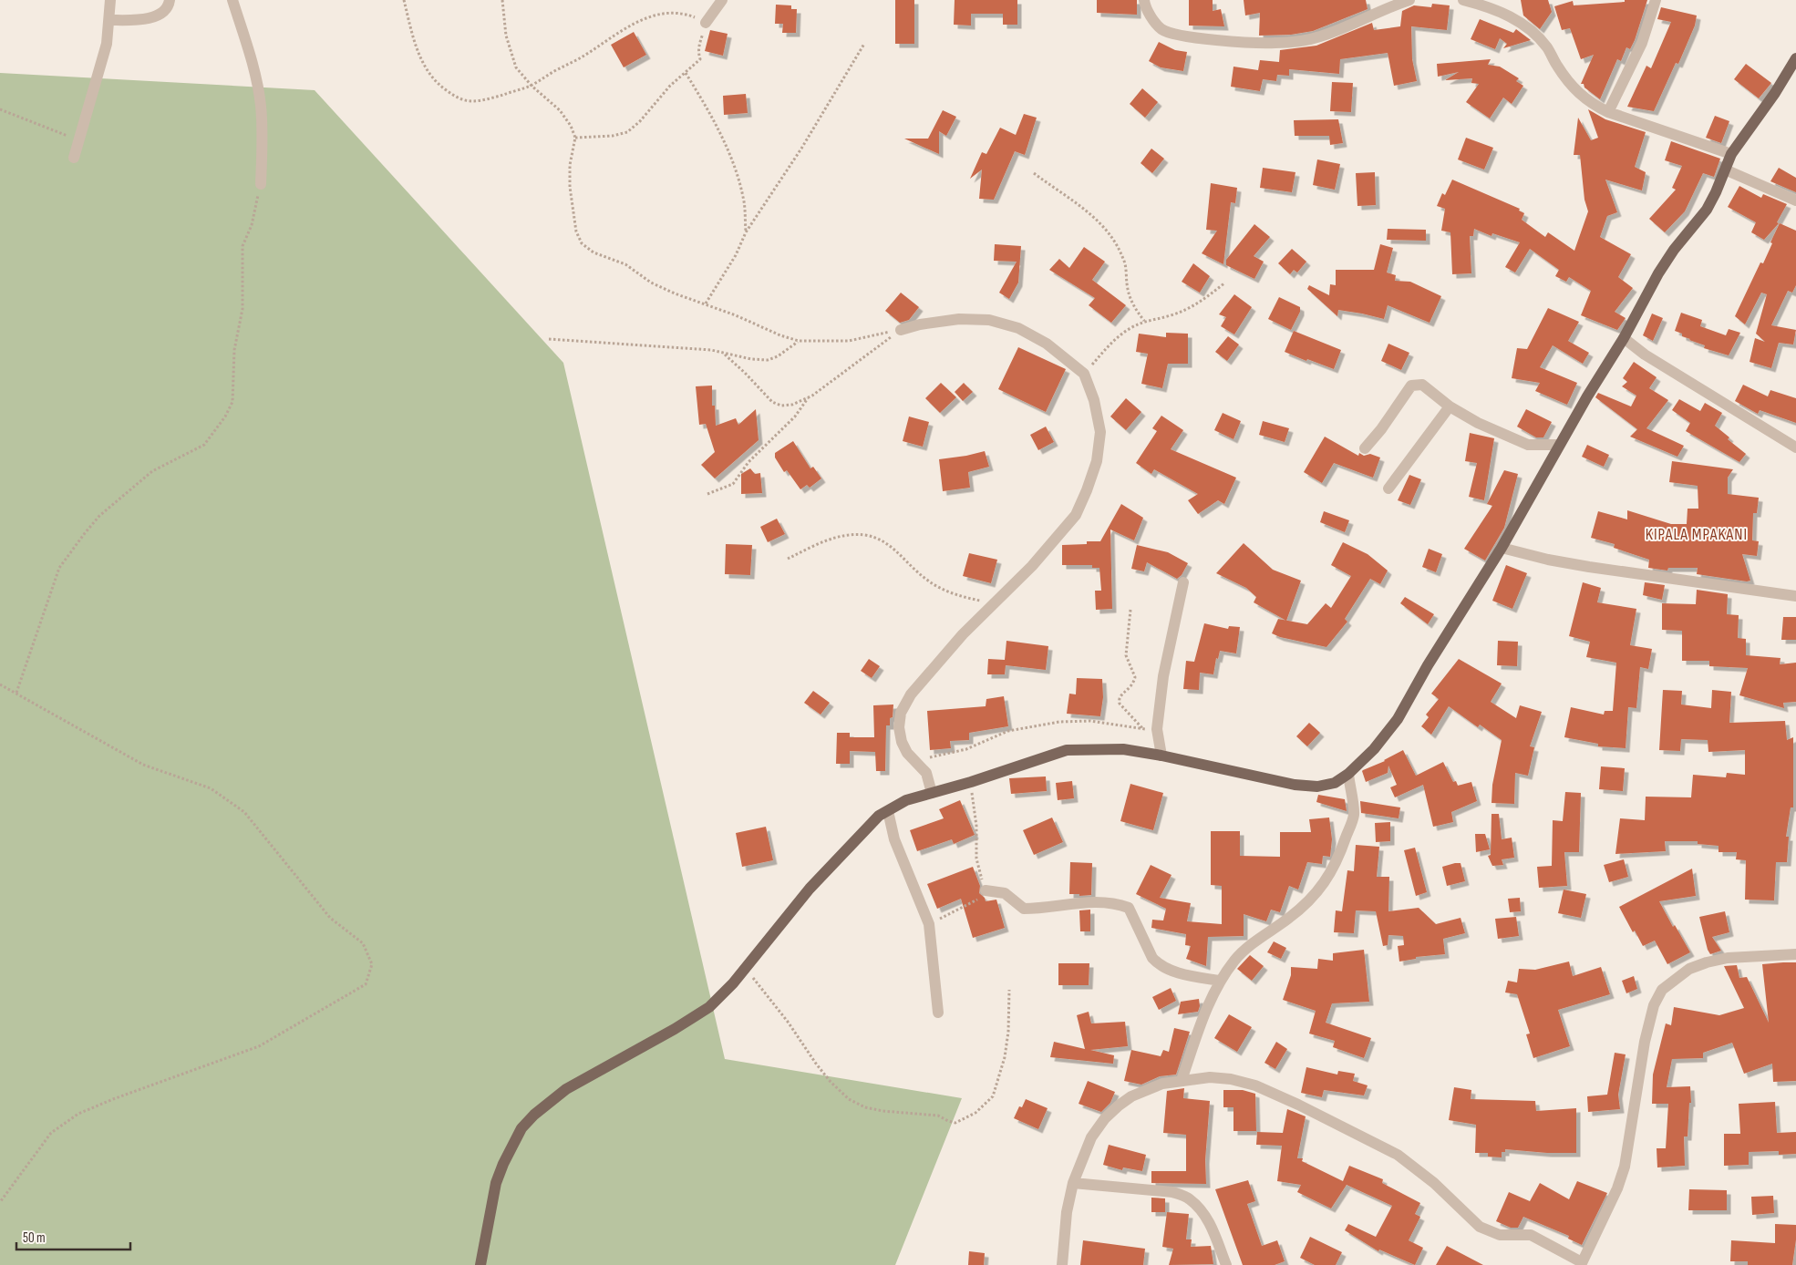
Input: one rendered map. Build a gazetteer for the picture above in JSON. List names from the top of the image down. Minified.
{"districts":["KIPALA MPAKANI"],"scale_bar":"50 m"}
